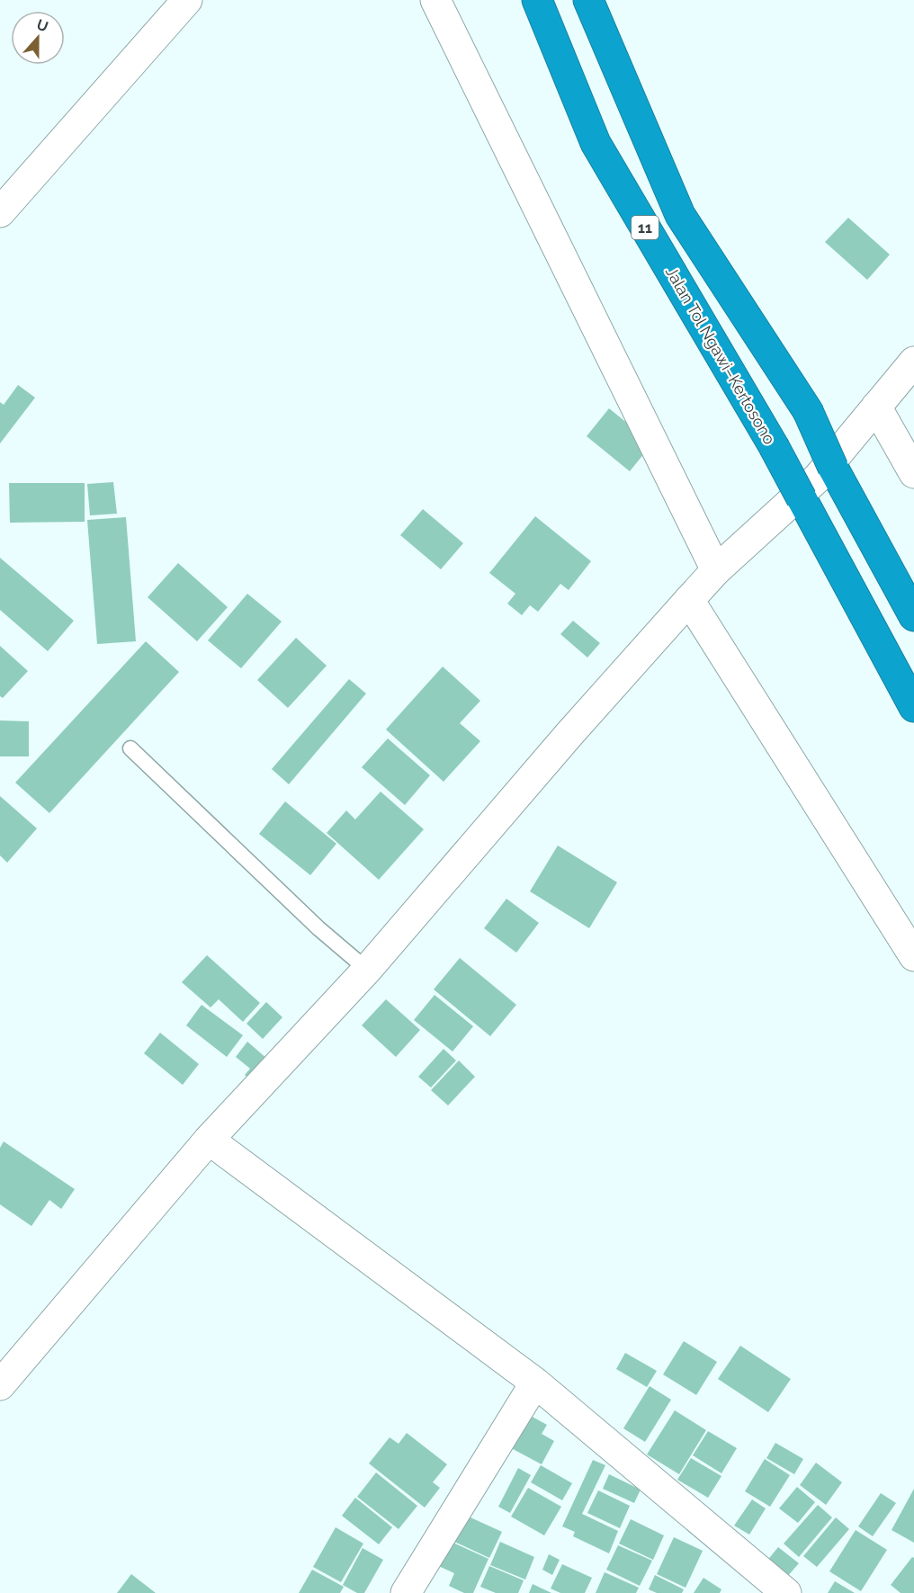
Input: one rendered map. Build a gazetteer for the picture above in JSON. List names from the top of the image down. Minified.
{"streets":{"highway":["11","Jalan Tol Ngawi–Kertosono"]},"north":"top"}
